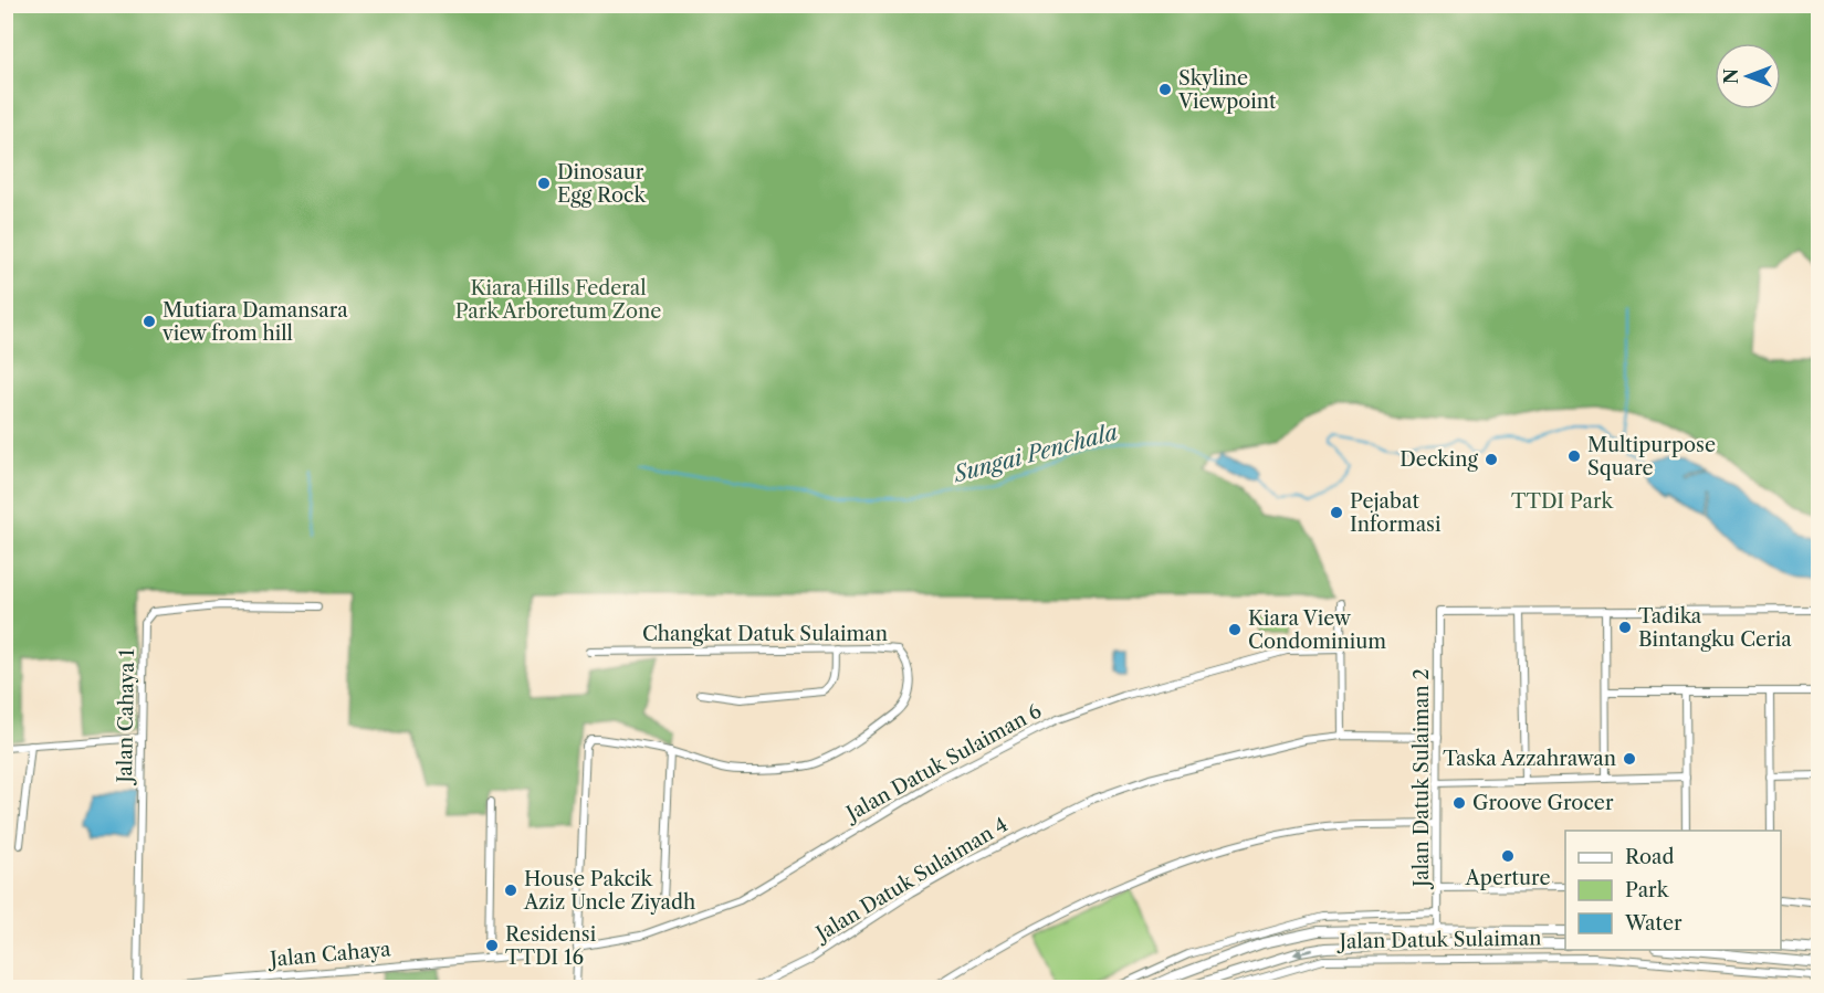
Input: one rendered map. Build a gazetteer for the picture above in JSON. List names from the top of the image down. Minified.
{"streets":{"main road":["Jalan Datuk Sulaiman"],"street":["Changkat Datuk Sulaiman","Jalan Cahaya 1","Jalan Datuk Sulaiman 6","Jalan Datuk Sulaiman 2","Jalan Datuk Sulaiman 4","Jalan Cahaya"]},"crossings":[["Changkat Datuk Sulaiman","Jalan Datuk Sulaiman 6"],["Jalan Cahaya 1","Jalan Cahaya"],["Jalan Datuk Sulaiman 2","Jalan Datuk Sulaiman 4"],["Jalan Datuk Sulaiman 2","Jalan Datuk Sulaiman"]],"water":["Sungai Penchala"],"parks":["Kiara Hills Federal Park Arboretum Zone","TTDI Park"],"places":["Skyline Viewpoint","Dinosaur Egg Rock","Mutiara Damansara view from hill","Multipurpose Square","Decking","Pejabat Informasi","Tadika Bintangku Ceria","Kiara View Condominium","Taska Azzahrawan","Groove Grocer","Aperture","House Pakcik Aziz Uncle Ziyadh","Residensi TTDI 16"],"legend":["Road","Park","Water"],"north":"left"}
